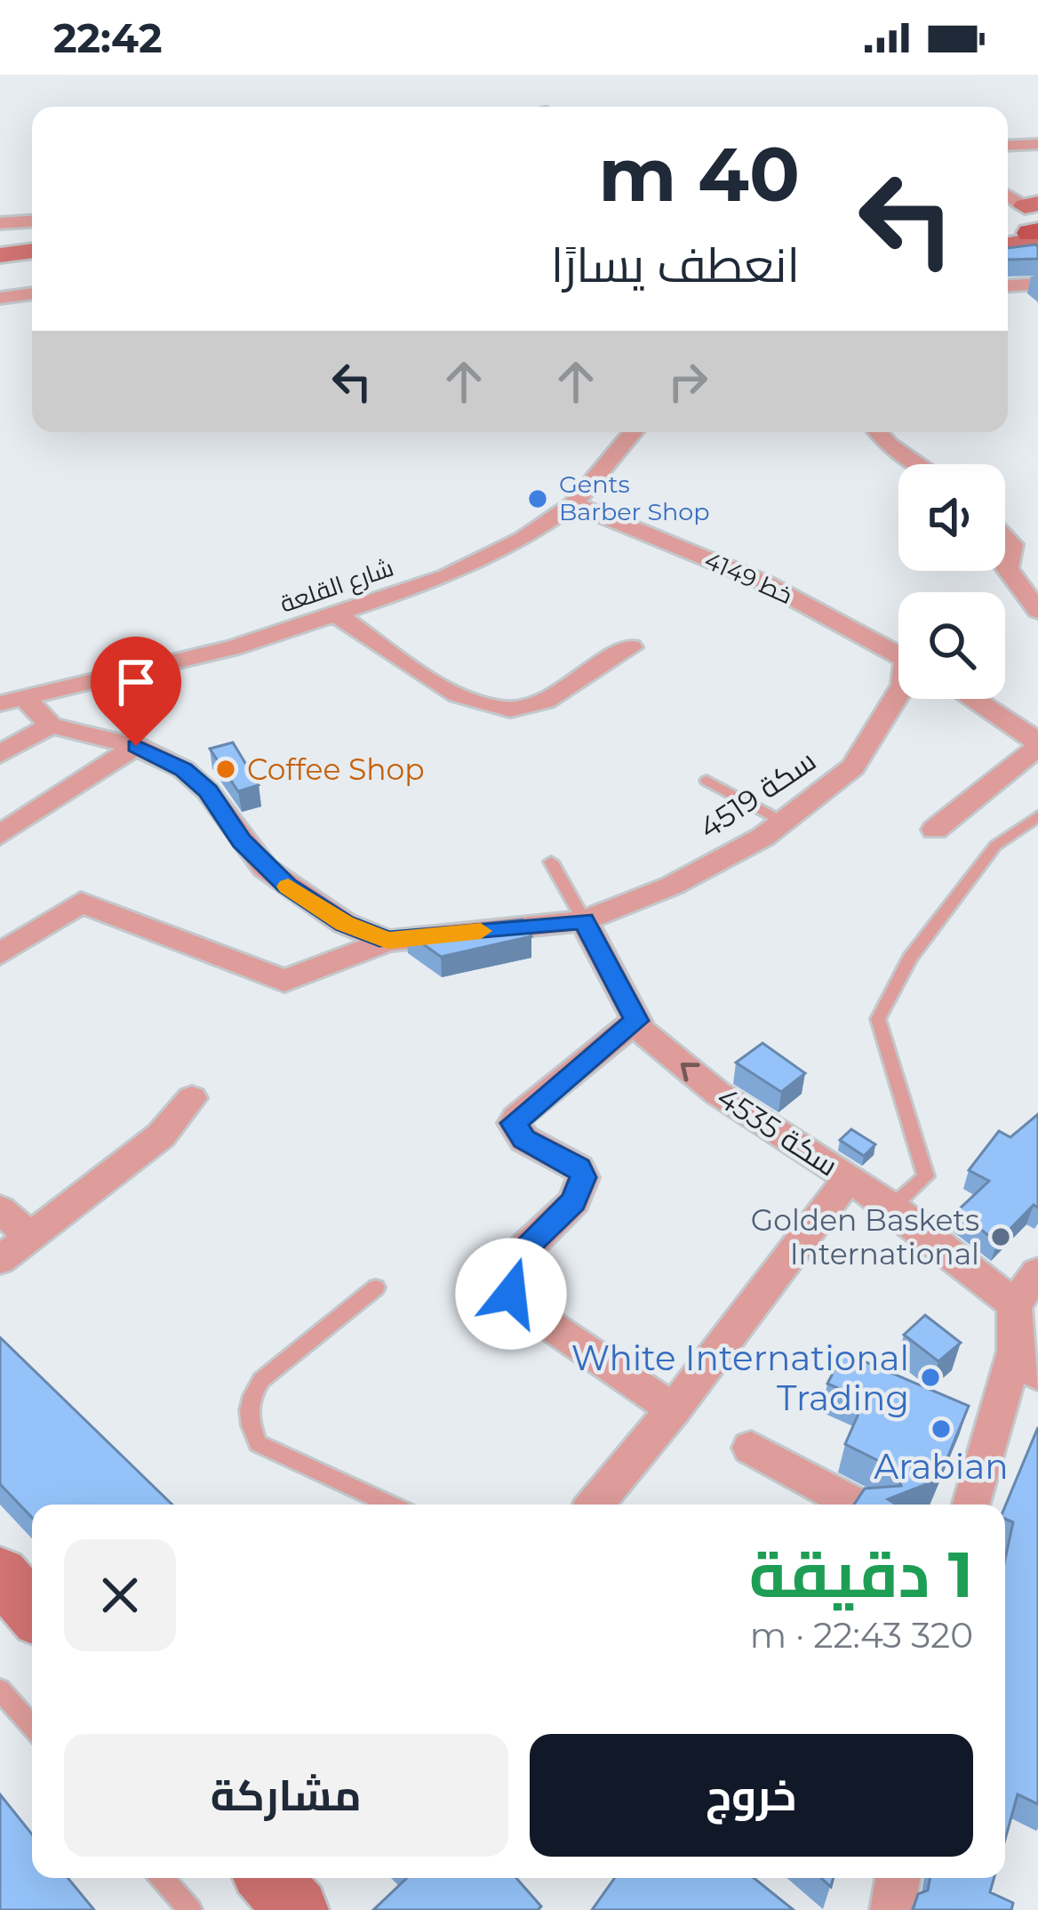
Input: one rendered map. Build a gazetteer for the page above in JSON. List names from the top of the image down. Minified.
{"streets":{"street":["4149 خط","شارع القلعة","سكة 4519","سكة 4535"]},"crossings":[["4149 خط","شارع القلعة"],["سكة 4519","سكة 4535"]],"one_way":["سكة 4535"],"places":["Gents Barber Shop","Coffee Shop","Golden Baskets International","White International Trading","Arabian"],"page":{"status":"22:42","turn":["40 m","انعطف يسارًا"],"heading":["1 دقيقة","320 m · 22:43"],"buttons":["خروج","مشاركة"]}}
